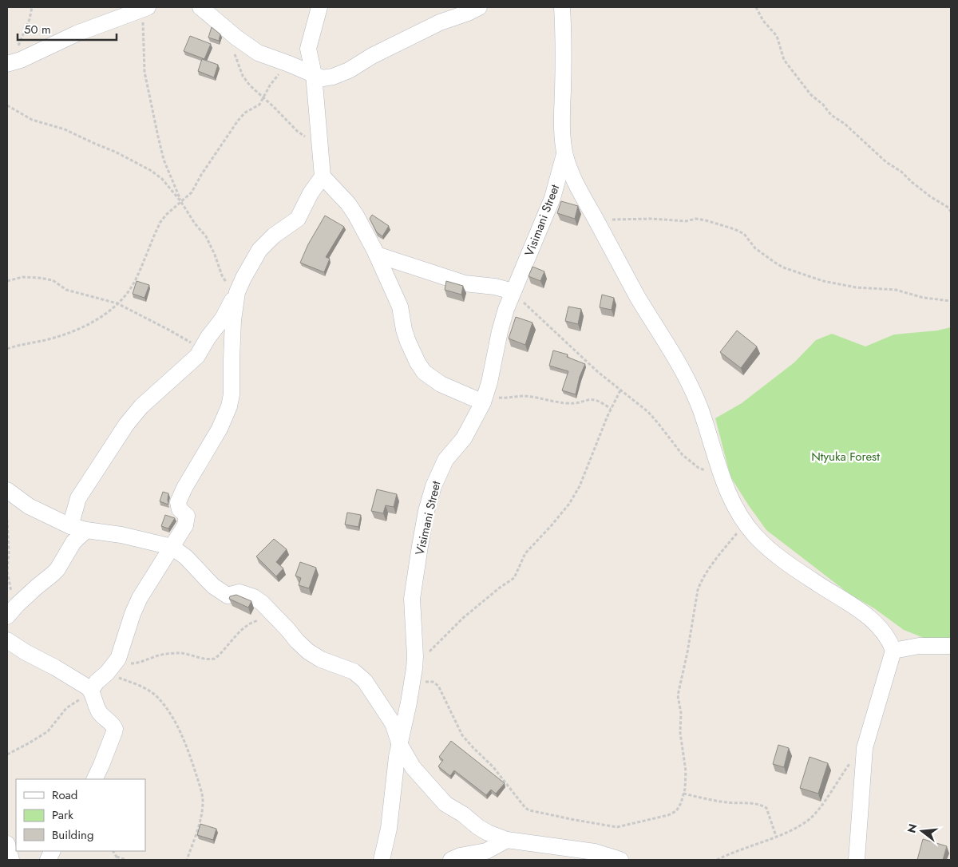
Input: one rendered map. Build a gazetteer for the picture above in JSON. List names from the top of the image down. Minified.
{"streets":{"street":["Visimani Street"]},"parks":["Ntyuka Forest"],"legend":["Road","Park","Building"],"scale_bar":"50 m","north":"left"}
